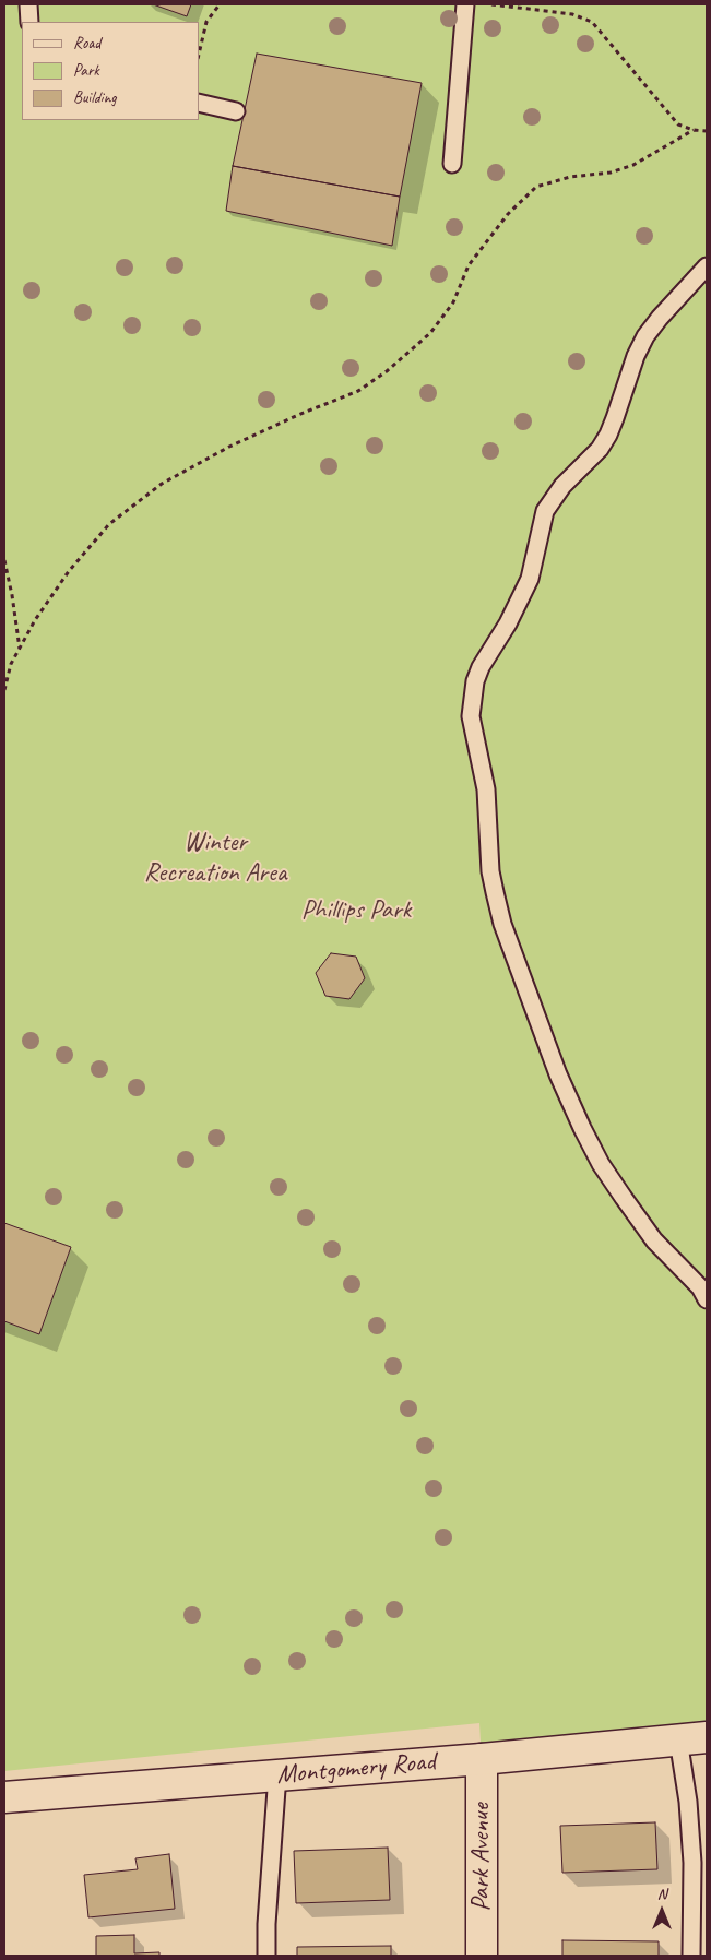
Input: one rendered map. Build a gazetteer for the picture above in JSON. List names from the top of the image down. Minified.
{"streets":{"street":["Montgomery Road","Park Avenue"]},"crossings":[["Montgomery Road","Park Avenue"]],"parks":["Winter Recreation Area","Phillips Park"],"legend":["Road","Park","Building"],"north":"top"}
